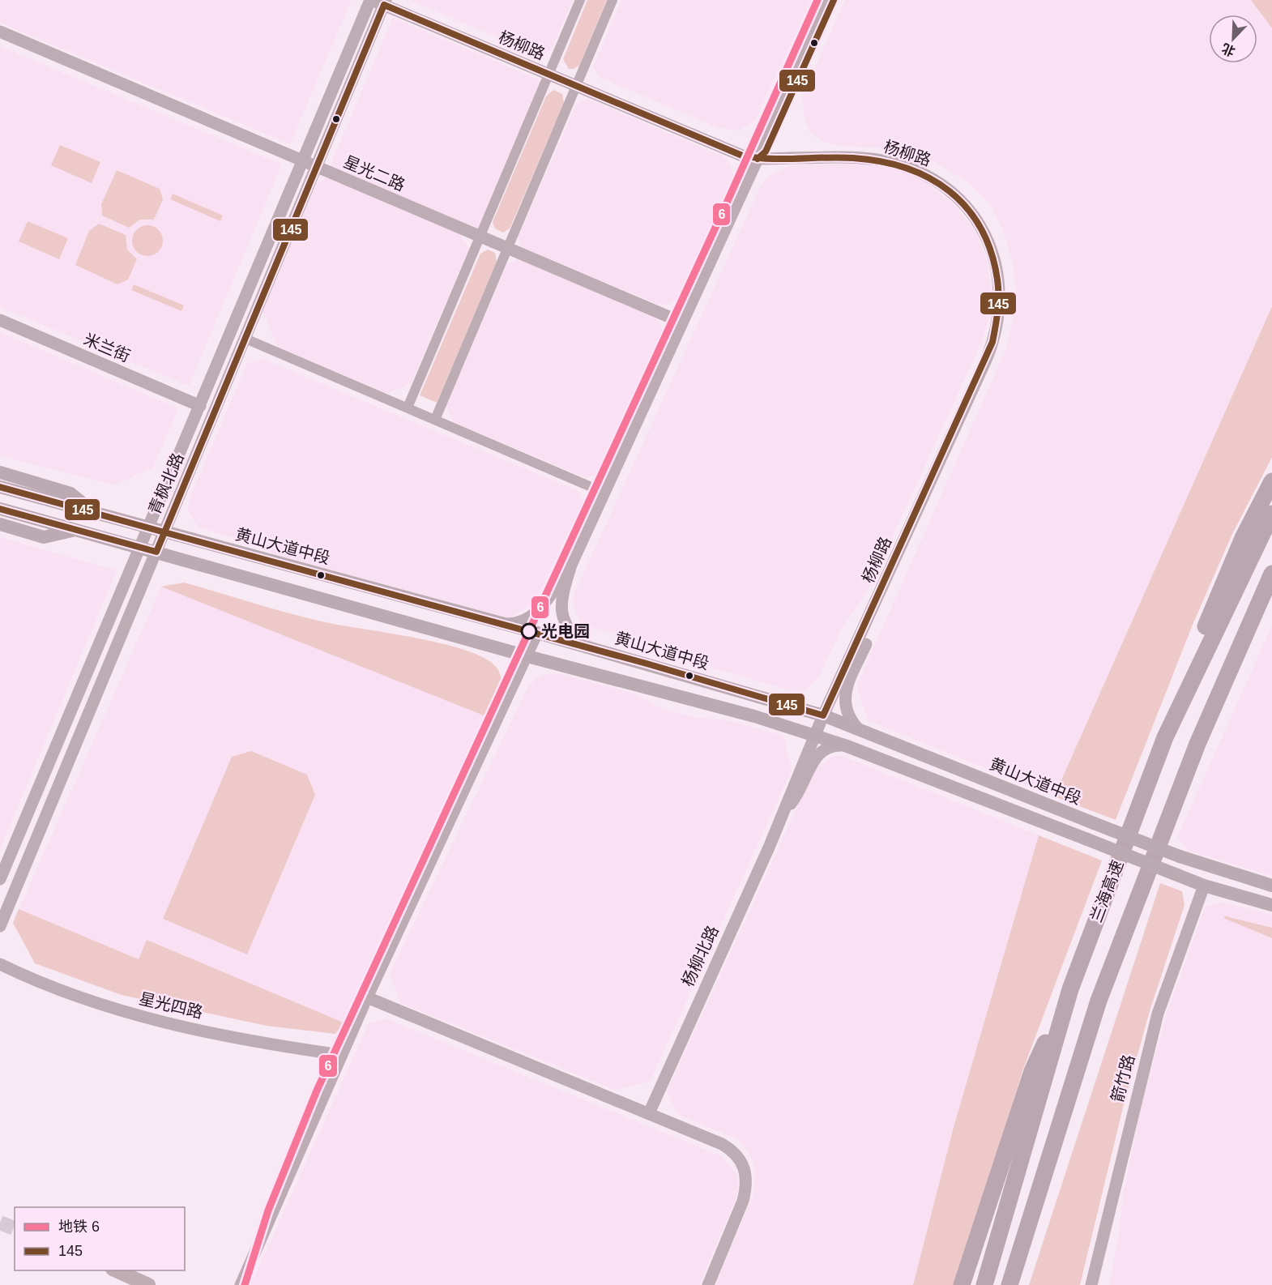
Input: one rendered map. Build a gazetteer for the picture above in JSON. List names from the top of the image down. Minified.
{"streets":{"highway":["兰海高速"],"main road":["黄山大道中段"],"street":["杨柳路","星光二路","米兰街","青枫北路","杨柳北路","星光四路","箭竹路"]},"crossings":[["杨柳路","青枫北路"],["杨柳路","黄山大道中段"],["杨柳路","杨柳北路"],["星光二路","青枫北路"],["米兰街","青枫北路"],["青枫北路","黄山大道中段"]],"places":["光电园"],"lines":["metro line 6","transit line 145"],"legend":["地铁 6","145"],"north":"bottom left"}
